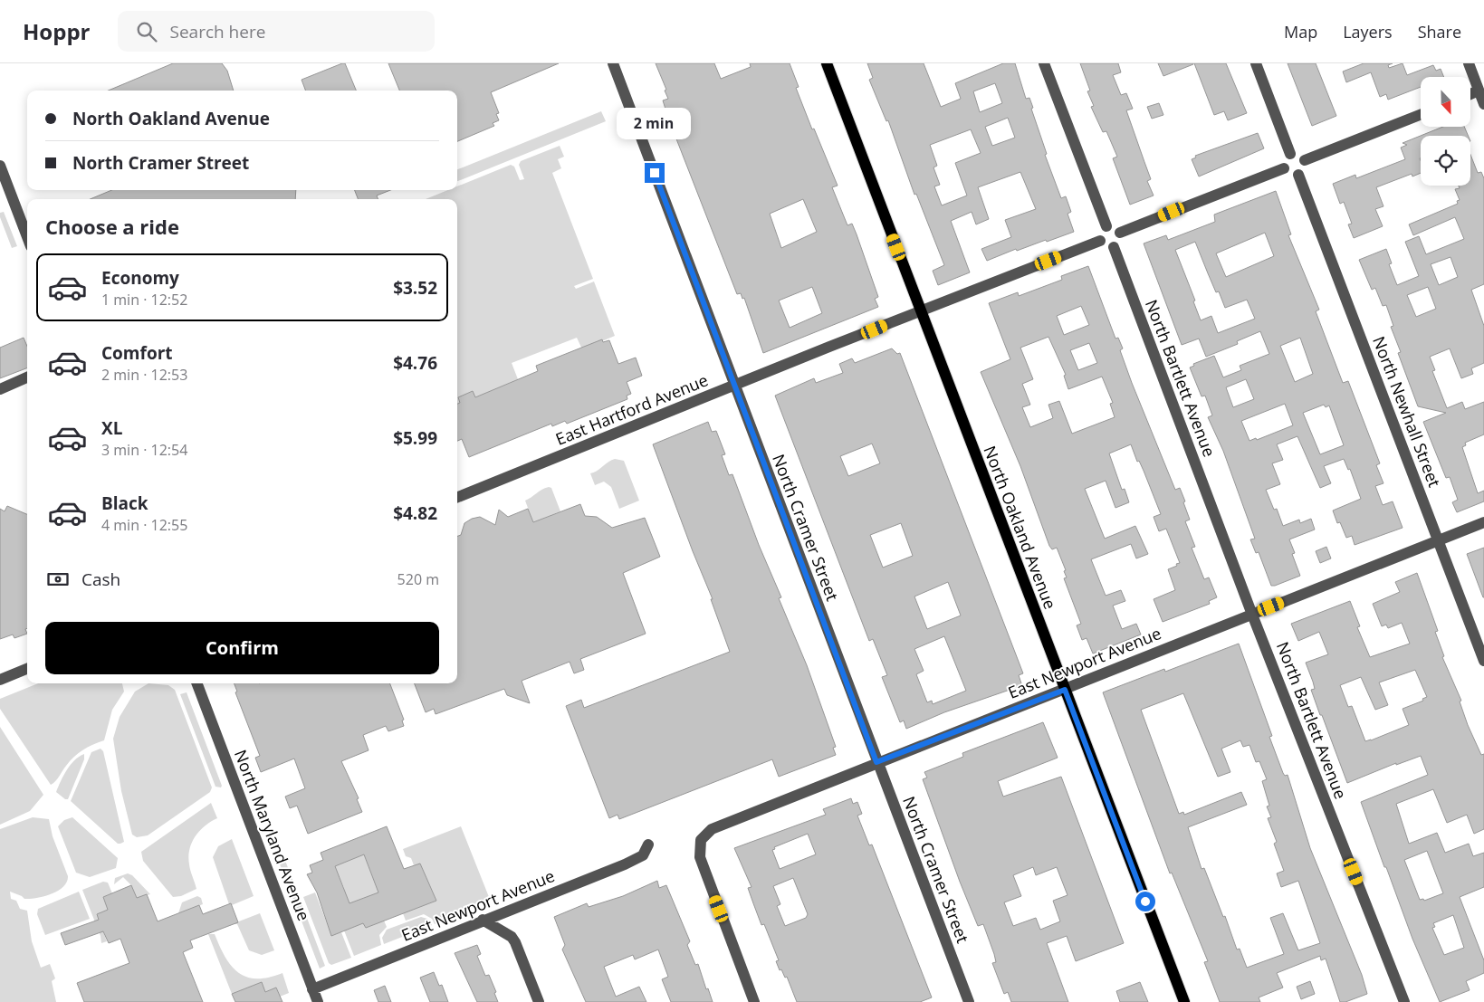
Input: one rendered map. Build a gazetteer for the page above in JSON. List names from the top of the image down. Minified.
{"streets":{"main road":["North Oakland Avenue"],"street":["North Bartlett Avenue","East Hartford Avenue","North Newhall Street","North Cramer Street","East Newport Avenue","North Maryland Avenue"]},"crossings":[["North Bartlett Avenue","East Hartford Avenue"],["North Bartlett Avenue","East Newport Avenue"],["East Hartford Avenue","North Cramer Street"],["East Hartford Avenue","North Oakland Avenue"],["North Newhall Street","East Newport Avenue"],["North Cramer Street","East Newport Avenue"],["North Oakland Avenue","East Newport Avenue"],["East Newport Avenue","North Maryland Avenue"]],"north":"bottom","page":{"header":"Hoppr","search":"Search here","nav":["Map","Layers","Share"],"banner":["North Oakland Avenue","North Cramer Street"],"bubble":"2 min","heading":"Choose a ride","list":[{"name":"Economy","note":"1 min · 12:52","value":"$3.52"},{"name":"Comfort","note":"2 min · 12:53","value":"$4.76"},{"name":"XL","note":"3 min · 12:54","value":"$5.99"},{"name":"Black","note":"4 min · 12:55","value":"$4.82"}],"pay":["Cash","520 m"],"buttons":"Confirm"}}
